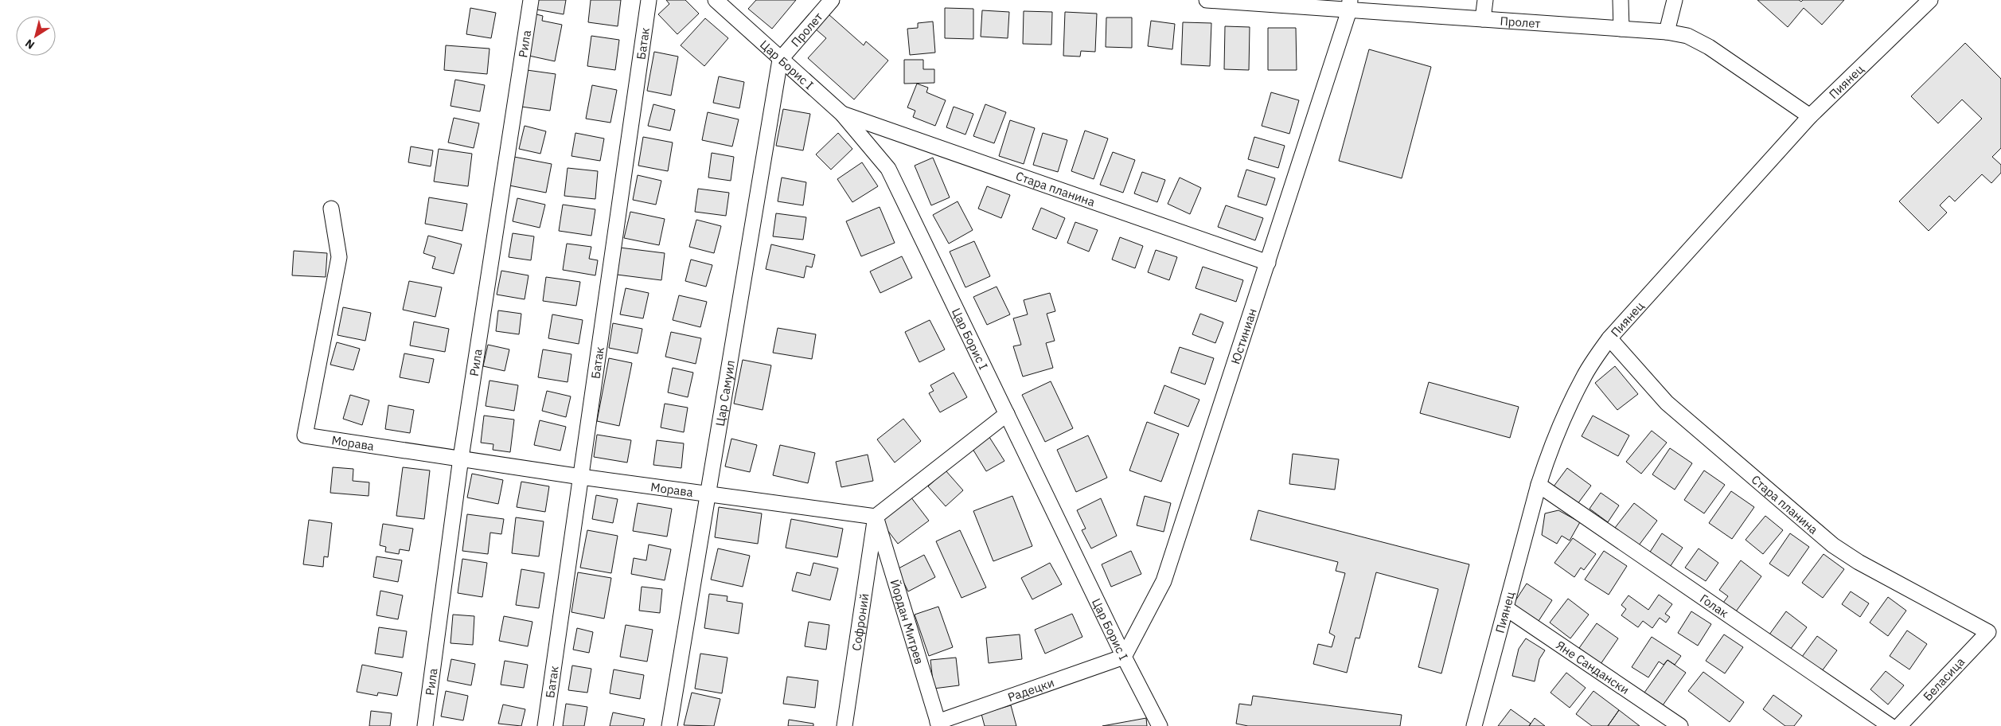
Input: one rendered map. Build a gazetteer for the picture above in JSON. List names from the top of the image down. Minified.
{"streets":{"street":["Пролет","Рила","Батак","Цар Борис I","Пиянец","Стара планина","Юстиниан","Цар Самуил","Морава","Голак","Софроний","Йордан Митрев","Яне Сандански","Беласица","Радецки"]},"crossings":[["Пролет","Цар Борис I"],["Пролет","Пиянец"],["Пролет","Юстиниан"],["Пролет","Цар Самуил"],["Рила","Морава"],["Батак","Морава"],["Цар Борис I","Стара планина"],["Цар Борис I","Юстиниан"],["Цар Борис I","Цар Самуил"],["Цар Борис I","Радецки"],["Пиянец","Стара планина"],["Пиянец","Голак"],["Пиянец","Яне Сандански"],["Стара планина","Юстиниан"],["Стара планина","Беласица"],["Юстиниан","Радецки"],["Цар Самуил","Морава"],["Морава","Софроний"],["Морава","Йордан Митрев"],["Софроний","Йордан Митрев"],["Йордан Митрев","Радецки"]],"north":"bottom left"}
